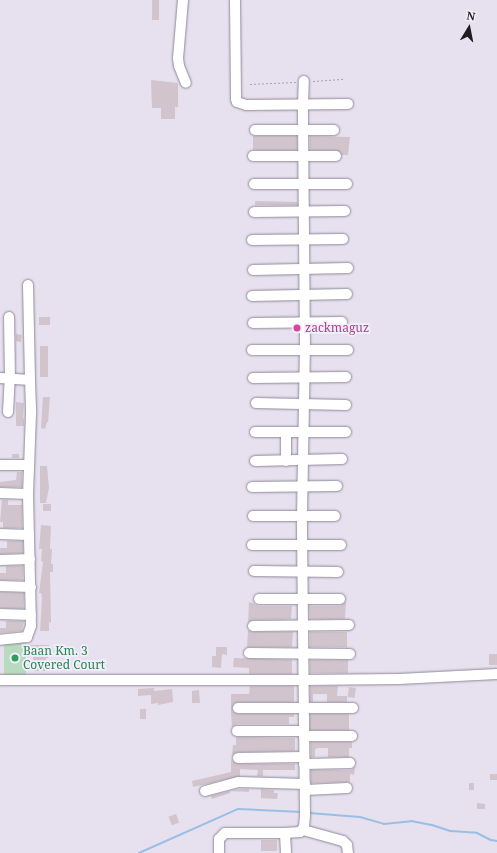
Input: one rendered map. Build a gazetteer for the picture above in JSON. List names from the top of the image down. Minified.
{"places":["zackmaguz","Baan Km. 3 Covered Court"],"north":"top"}
